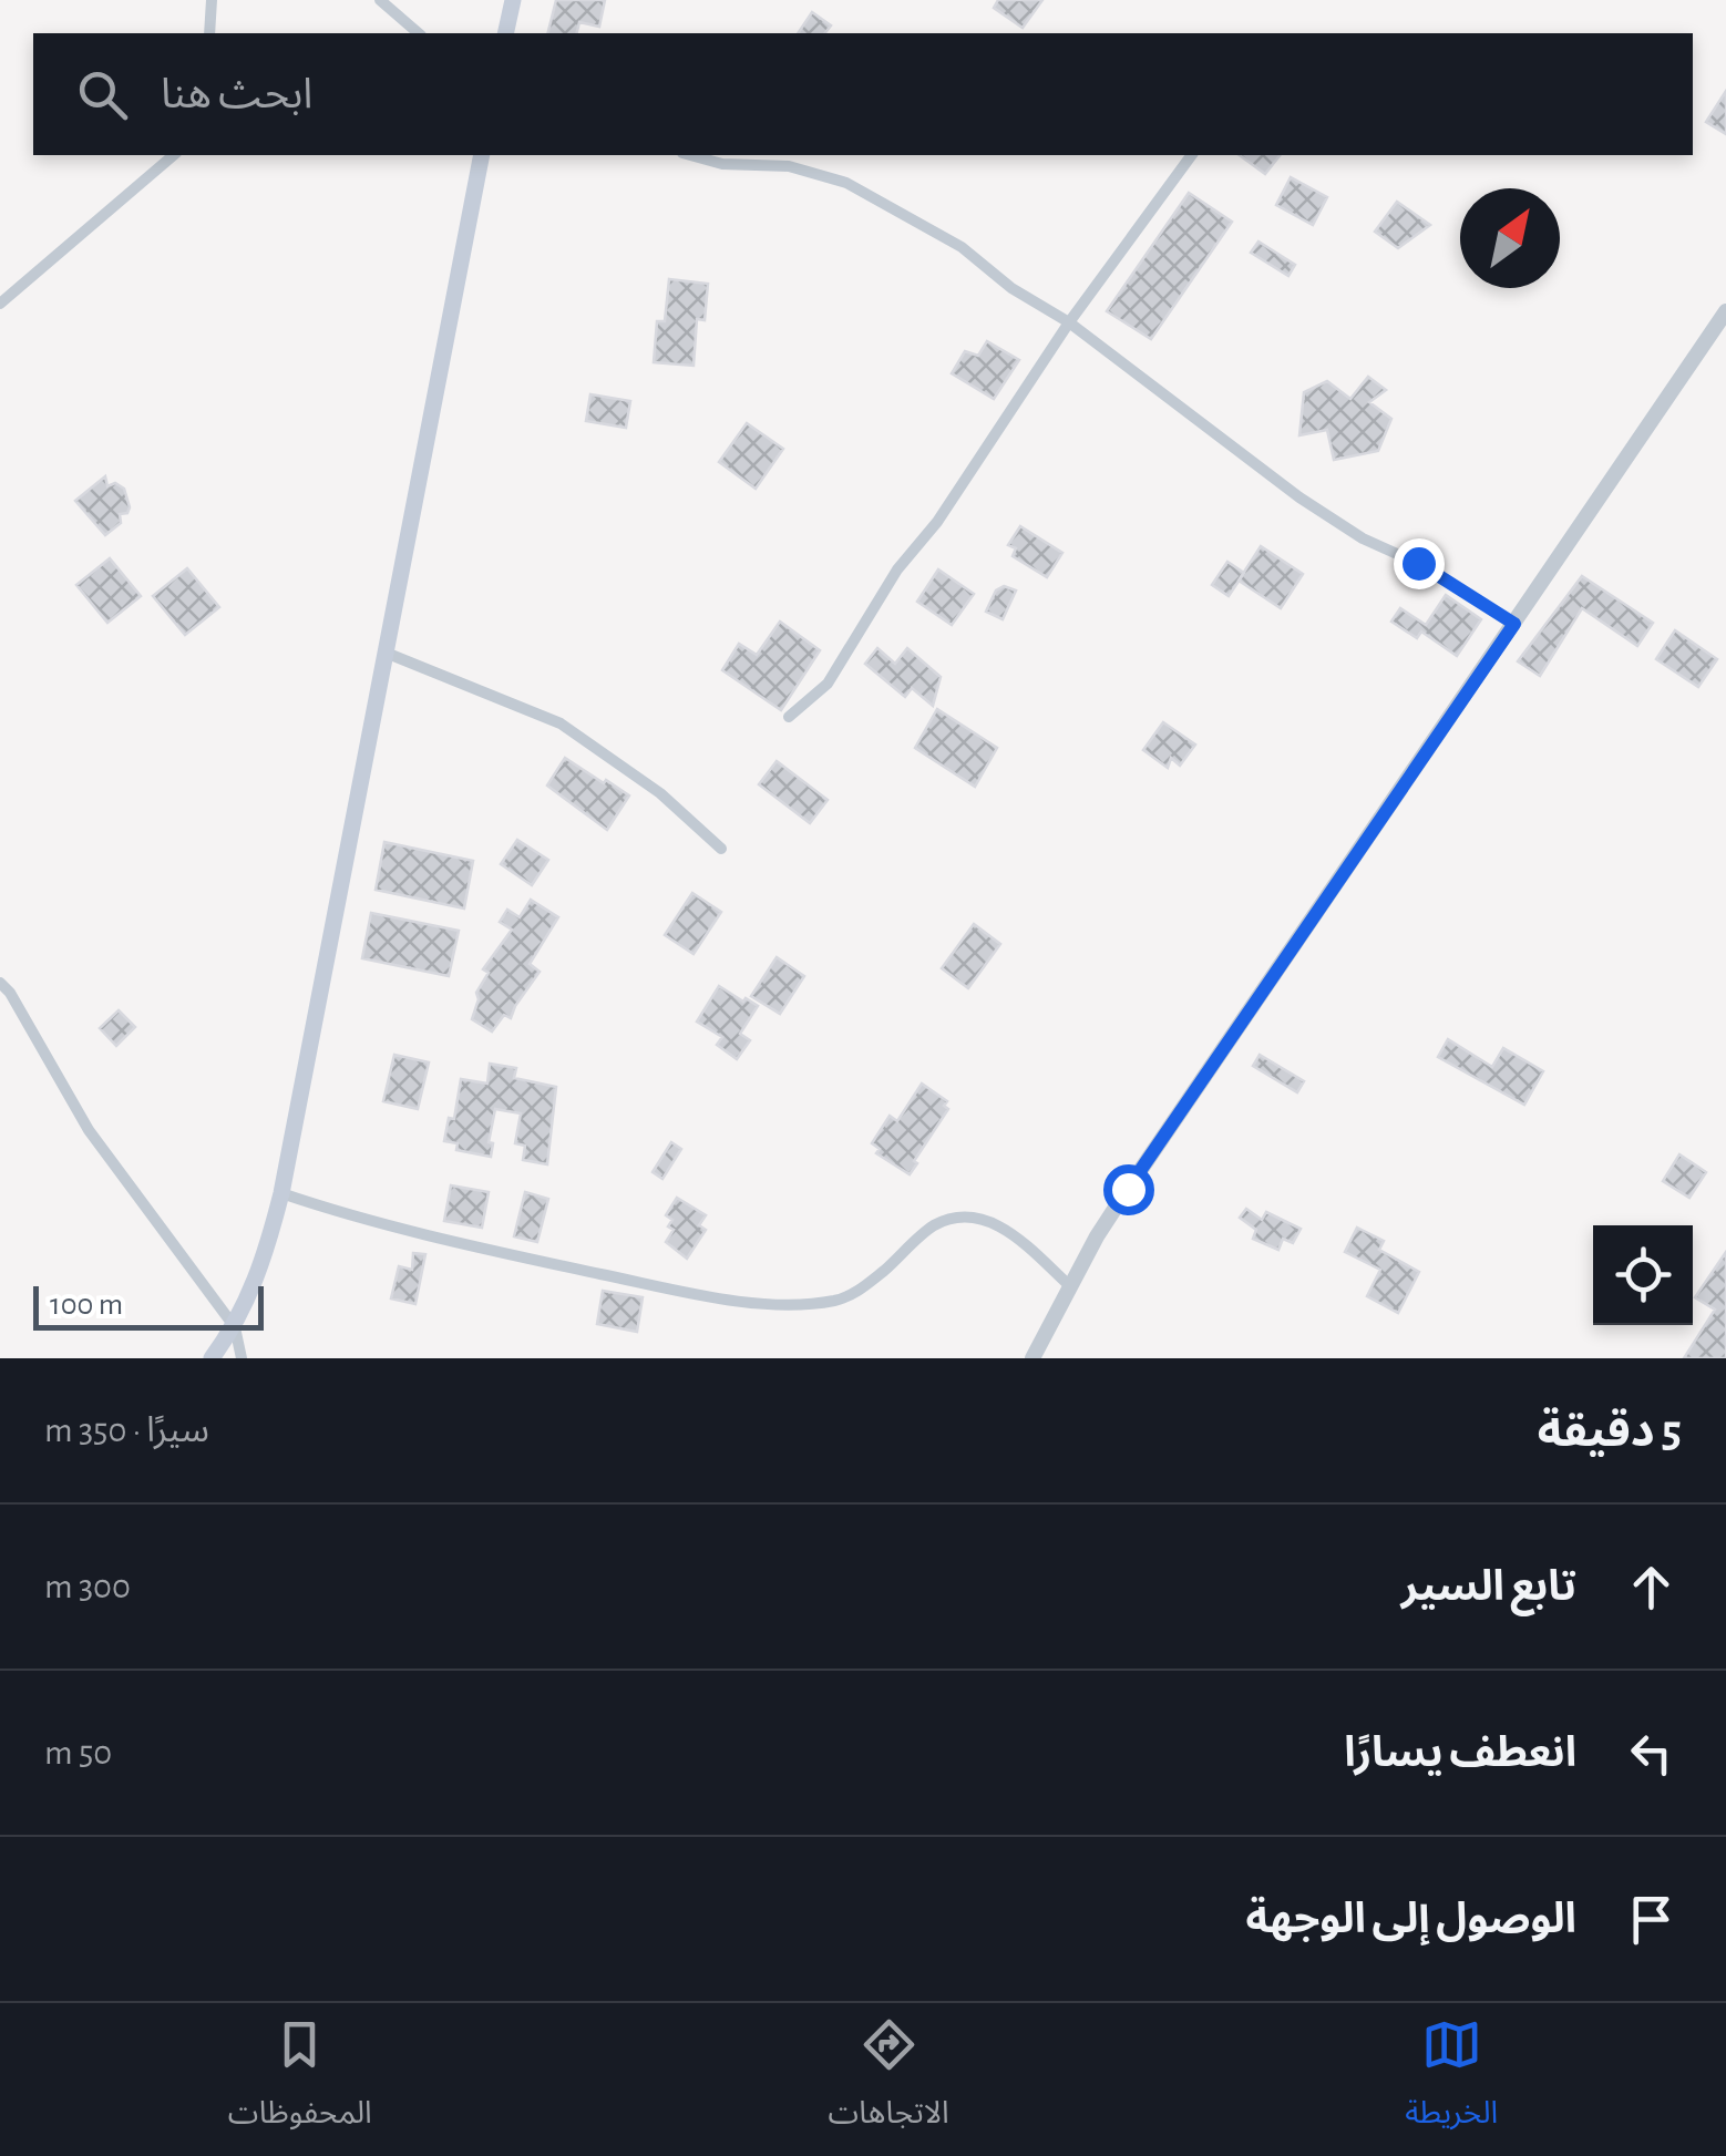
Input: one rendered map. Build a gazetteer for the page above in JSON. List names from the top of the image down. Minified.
{"scale_bar":"100 m","north":"top right","page":{"search":"ابحث هنا","scale":"100 m","heading":["5 دقيقة","سيرًا · 350 m"],"list":[["تابع السير","300 m"],["انعطف يسارًا","50 m"],"الوصول إلى الوجهة"],"nav":["الخريطة","الاتجاهات","المحفوظات"]}}
